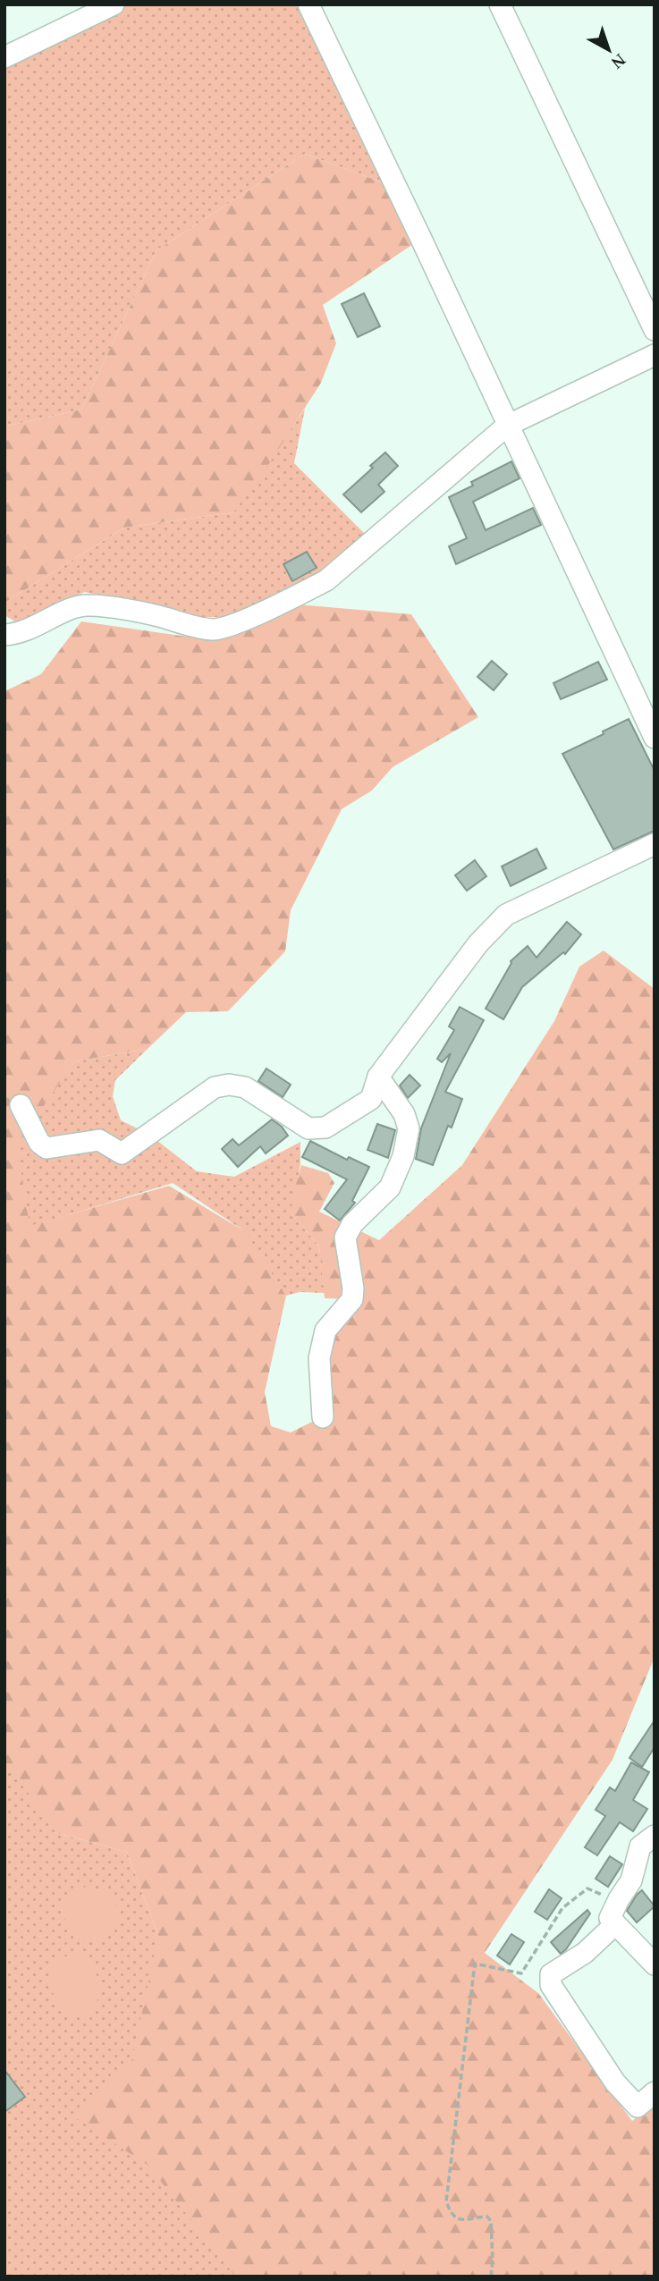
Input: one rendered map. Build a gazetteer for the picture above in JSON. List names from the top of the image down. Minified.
{"north":"bottom right"}
